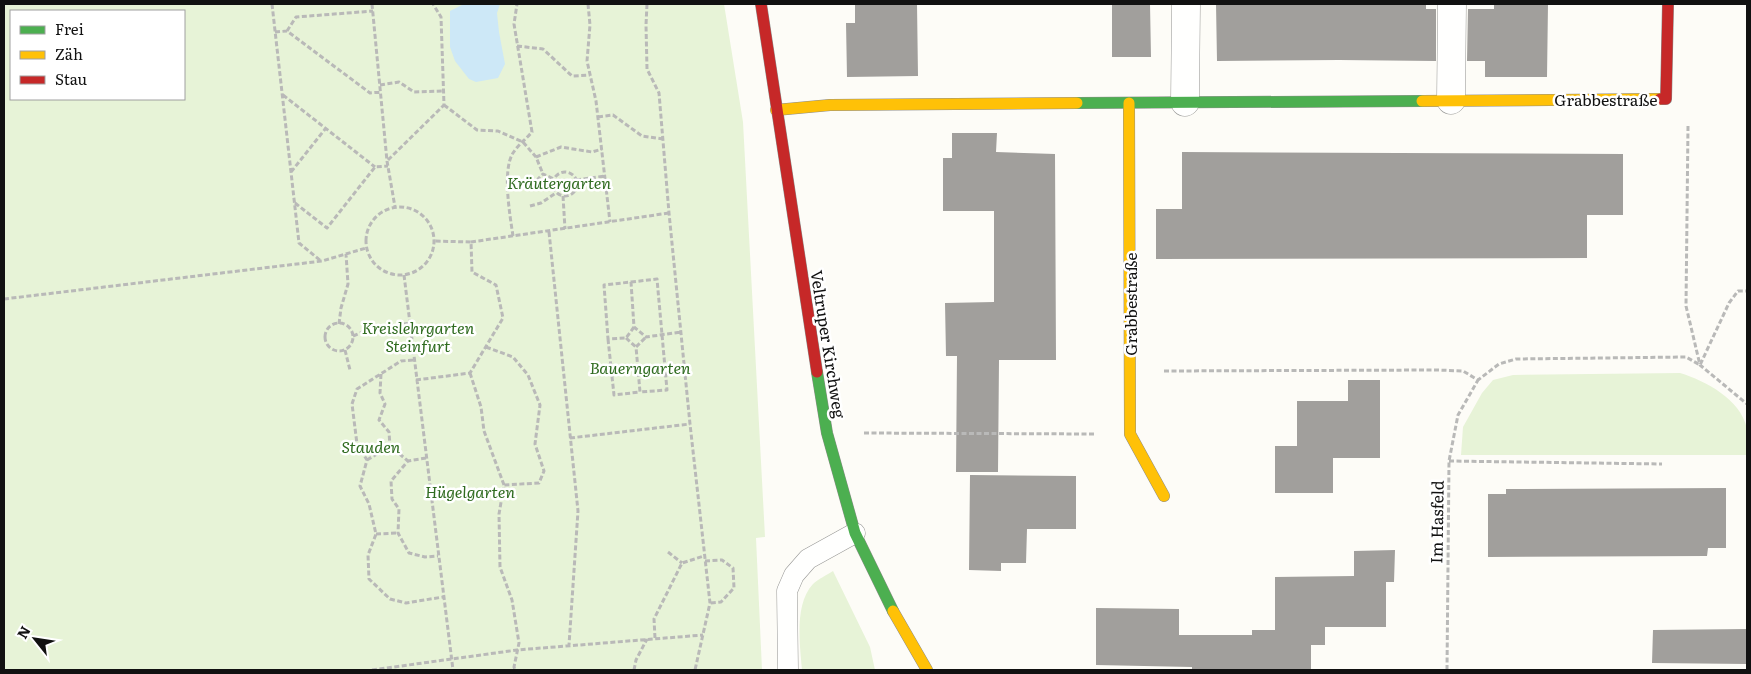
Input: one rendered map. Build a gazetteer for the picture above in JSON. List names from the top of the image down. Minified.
{"streets":{"street":["Grabbestraße","Veltruper Kirchweg"],"path":["Im Hasfeld"]},"crossings":[["Grabbestraße","Veltruper Kirchweg"]],"parks":["Kräutergarten","Kreislehrgarten Steinfurt","Bauerngarten","Stauden","Hügelgarten"],"legend":["Frei","Zäh","Stau"],"north":"top left"}
